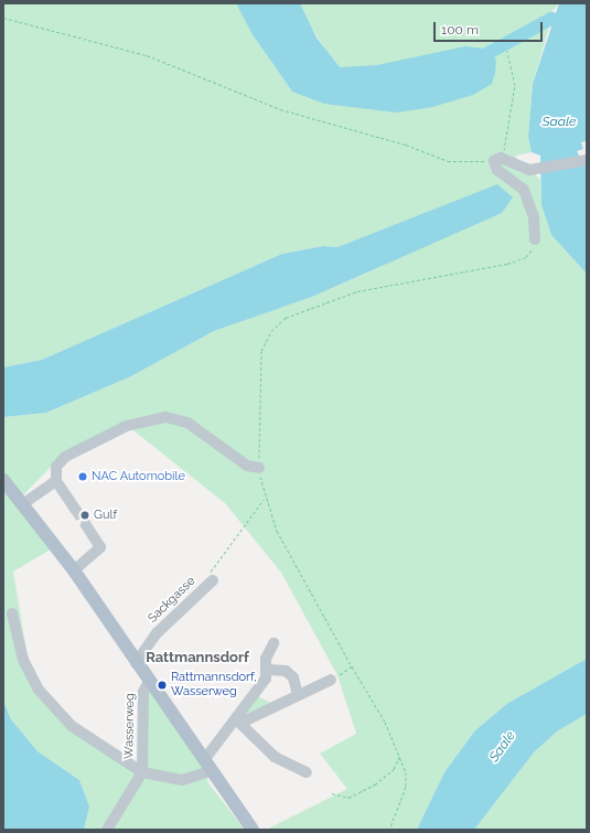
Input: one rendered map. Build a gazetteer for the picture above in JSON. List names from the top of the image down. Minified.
{"streets":{"street":["Sackgasse","Wasserweg"]},"districts":["Rattmannsdorf"],"water":["Saale"],"places":["NAC Automobile","Gulf","Rattmannsdorf, Wasserweg"],"scale_bar":"100 m"}
